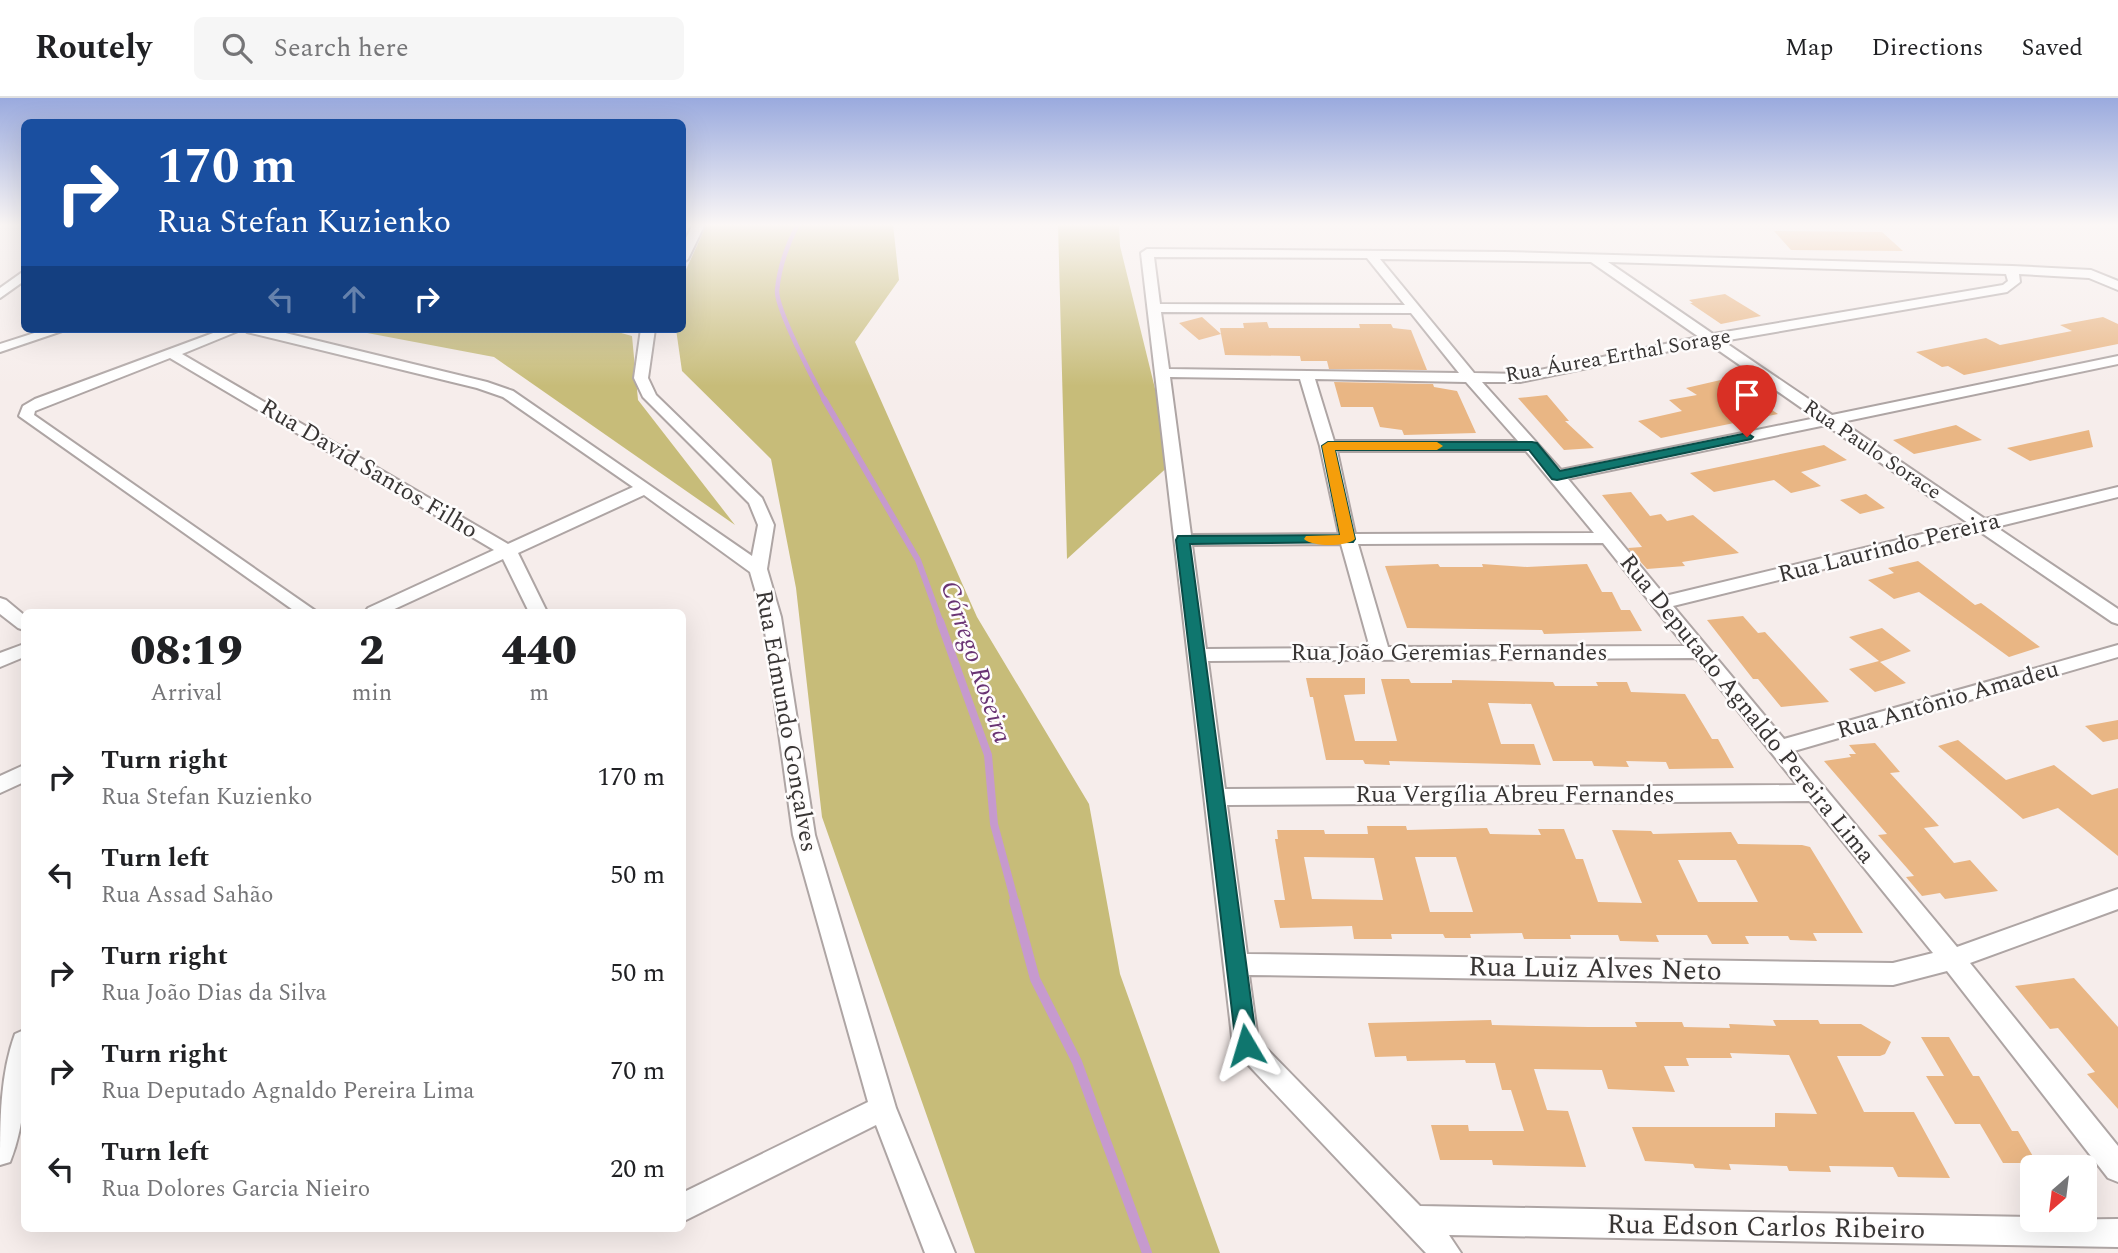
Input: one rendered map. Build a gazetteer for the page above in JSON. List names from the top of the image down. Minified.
{"streets":{"street":["Rua Áurea Erthal Sorage","Rua Paulo Sorace","Rua David Santos Filho","Rua Laurindo Pereira","Rua João Geremias Fernandes","Rua Antônio Amadeu","Rua Deputado Agnaldo Pereira Lima","Rua Edmundo Gonçalves","Rua Vergília Abreu Fernandes","Rua Luiz Alves Neto","Rua Edson Carlos Ribeiro"]},"crossings":[["Rua Áurea Erthal Sorage","Rua Paulo Sorace"],["Rua Áurea Erthal Sorage","Rua Deputado Agnaldo Pereira Lima"],["Rua Paulo Sorace","Rua Laurindo Pereira"],["Rua Laurindo Pereira","Rua Deputado Agnaldo Pereira Lima"],["Rua João Geremias Fernandes","Rua Deputado Agnaldo Pereira Lima"],["Rua Antônio Amadeu","Rua Deputado Agnaldo Pereira Lima"],["Rua Deputado Agnaldo Pereira Lima","Rua Vergília Abreu Fernandes"],["Rua Deputado Agnaldo Pereira Lima","Rua Luiz Alves Neto"]],"water":["Córrego Roseira"],"north":"bottom left","page":{"header":"Routely","search":"Search here","nav":["Map","Directions","Saved"],"turn":["170 m","Rua Stefan Kuzienko"],"eta":["08:19","Arrival","2","min","440","m"],"list":[{"name":"Turn right","note":"Rua Stefan Kuzienko","value":"170 m"},{"name":"Turn left","note":"Rua Assad Sahão","value":"50 m"},{"name":"Turn right","note":"Rua João Dias da Silva","value":"50 m"},{"name":"Turn right","note":"Rua Deputado Agnaldo Pereira Lima","value":"70 m"},{"name":"Turn left","note":"Rua Dolores Garcia Nieiro","value":"20 m"}]}}
